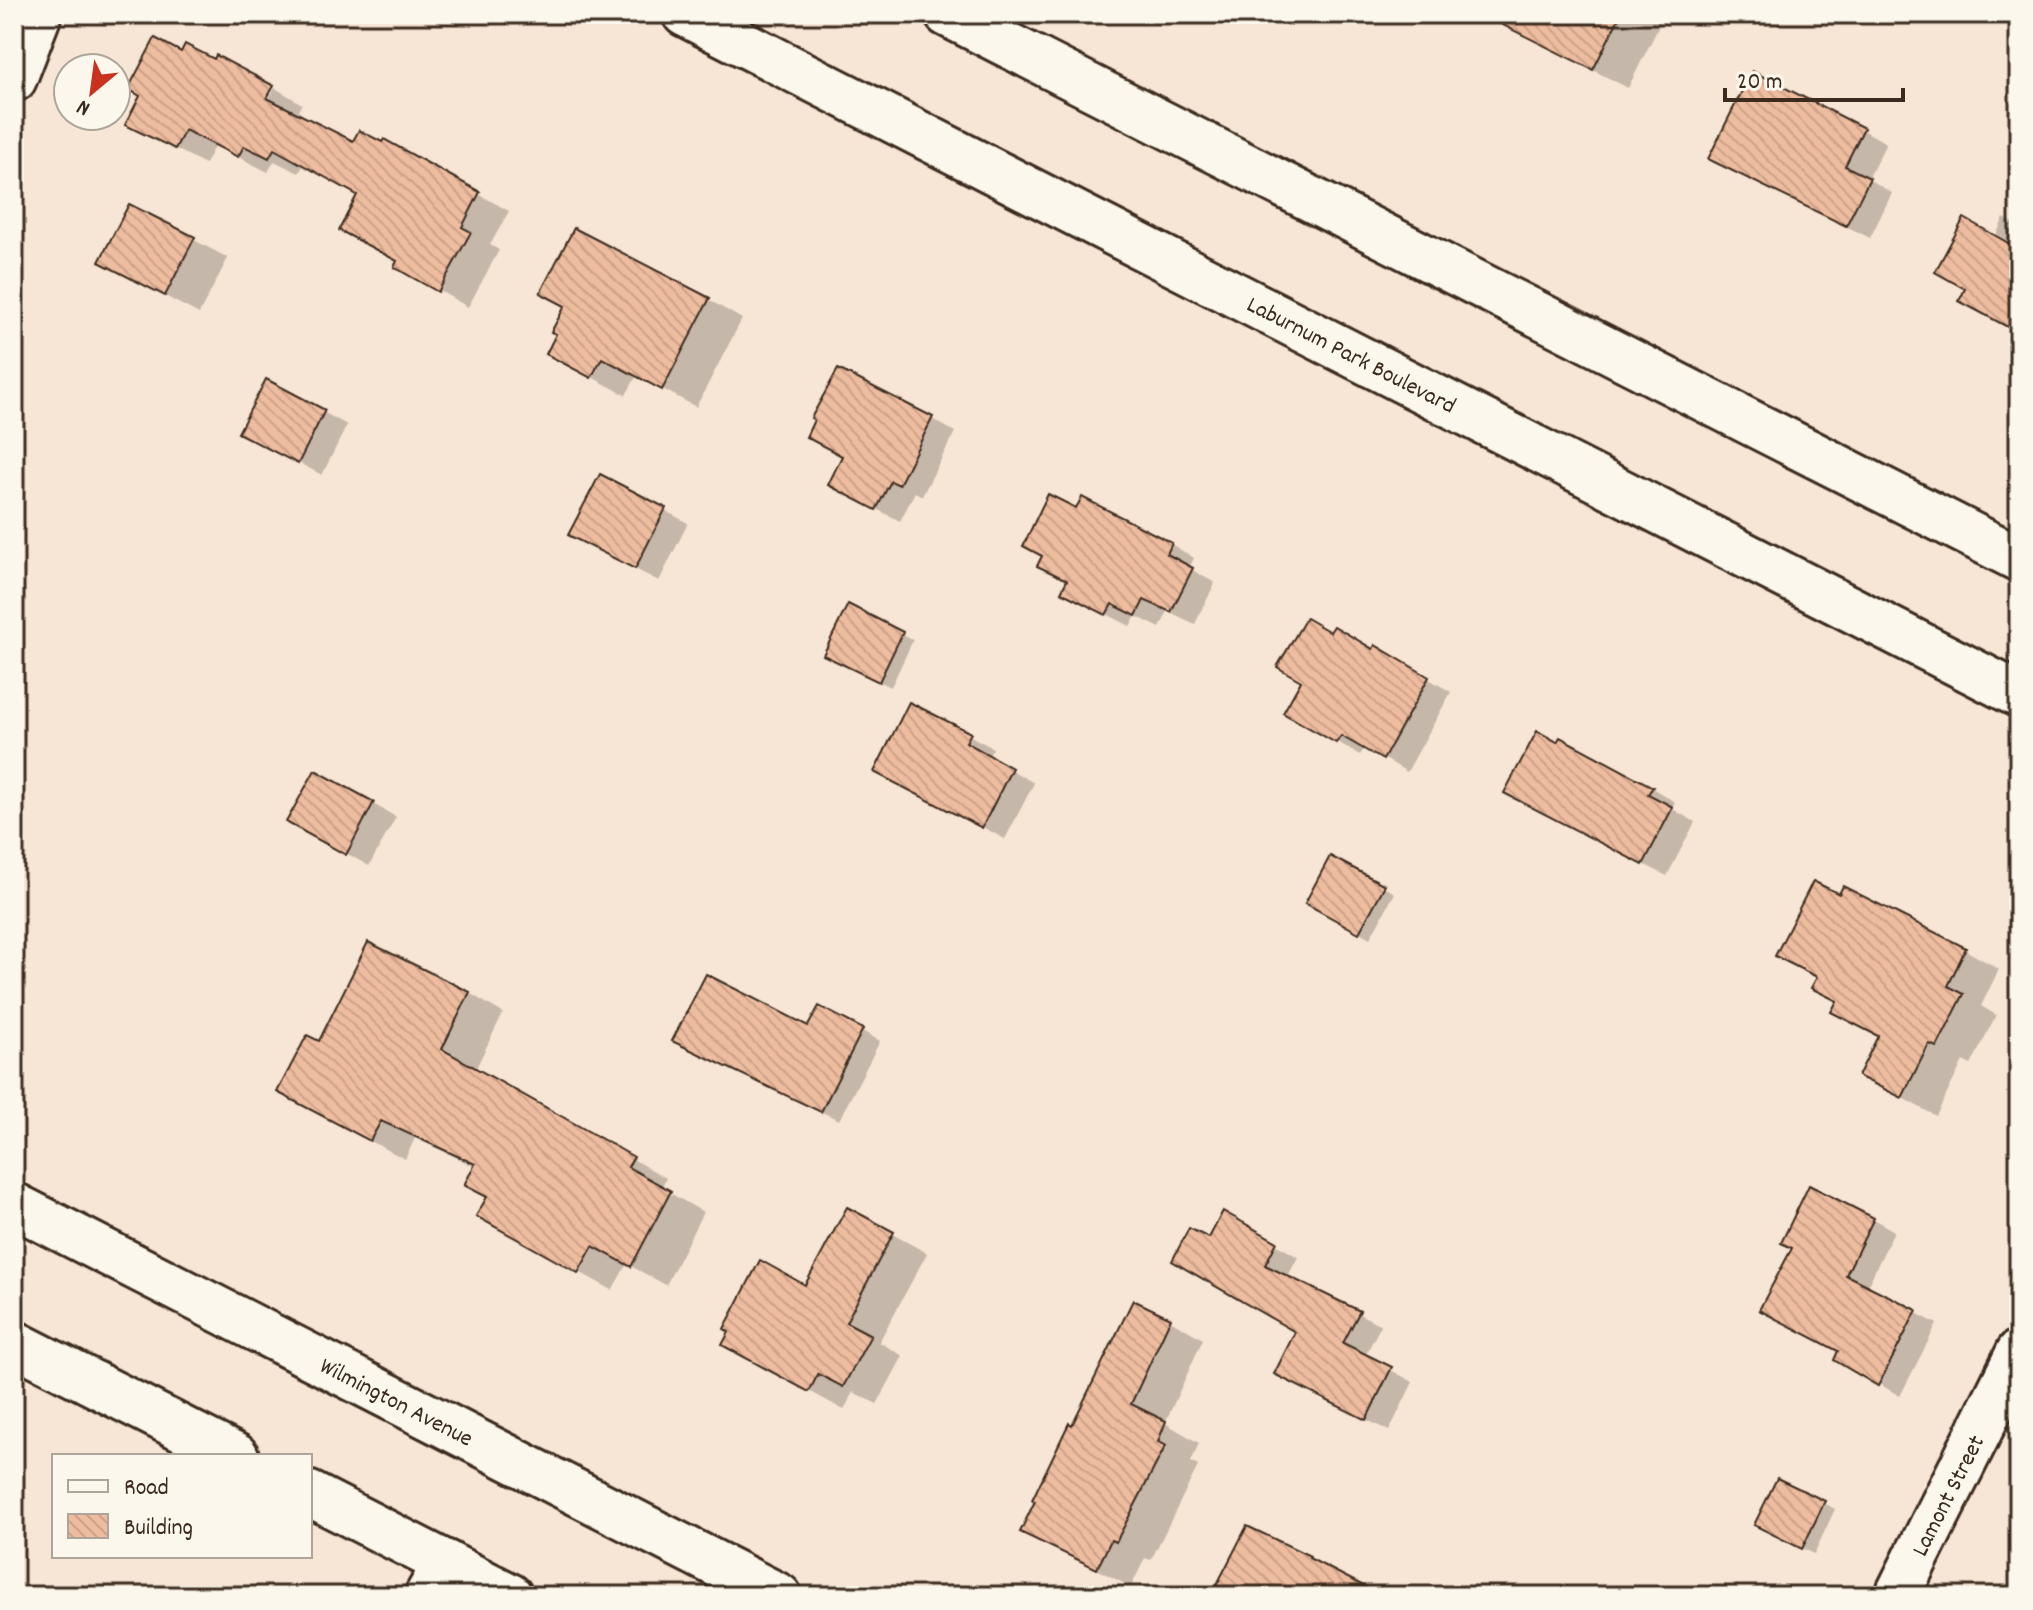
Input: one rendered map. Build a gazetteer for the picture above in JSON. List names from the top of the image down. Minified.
{"streets":{"street":["Laburnum Park Boulevard","Wilmington Avenue","Lamont Street"]},"legend":["Road","Building"],"scale_bar":"20 m","north":"bottom left"}
